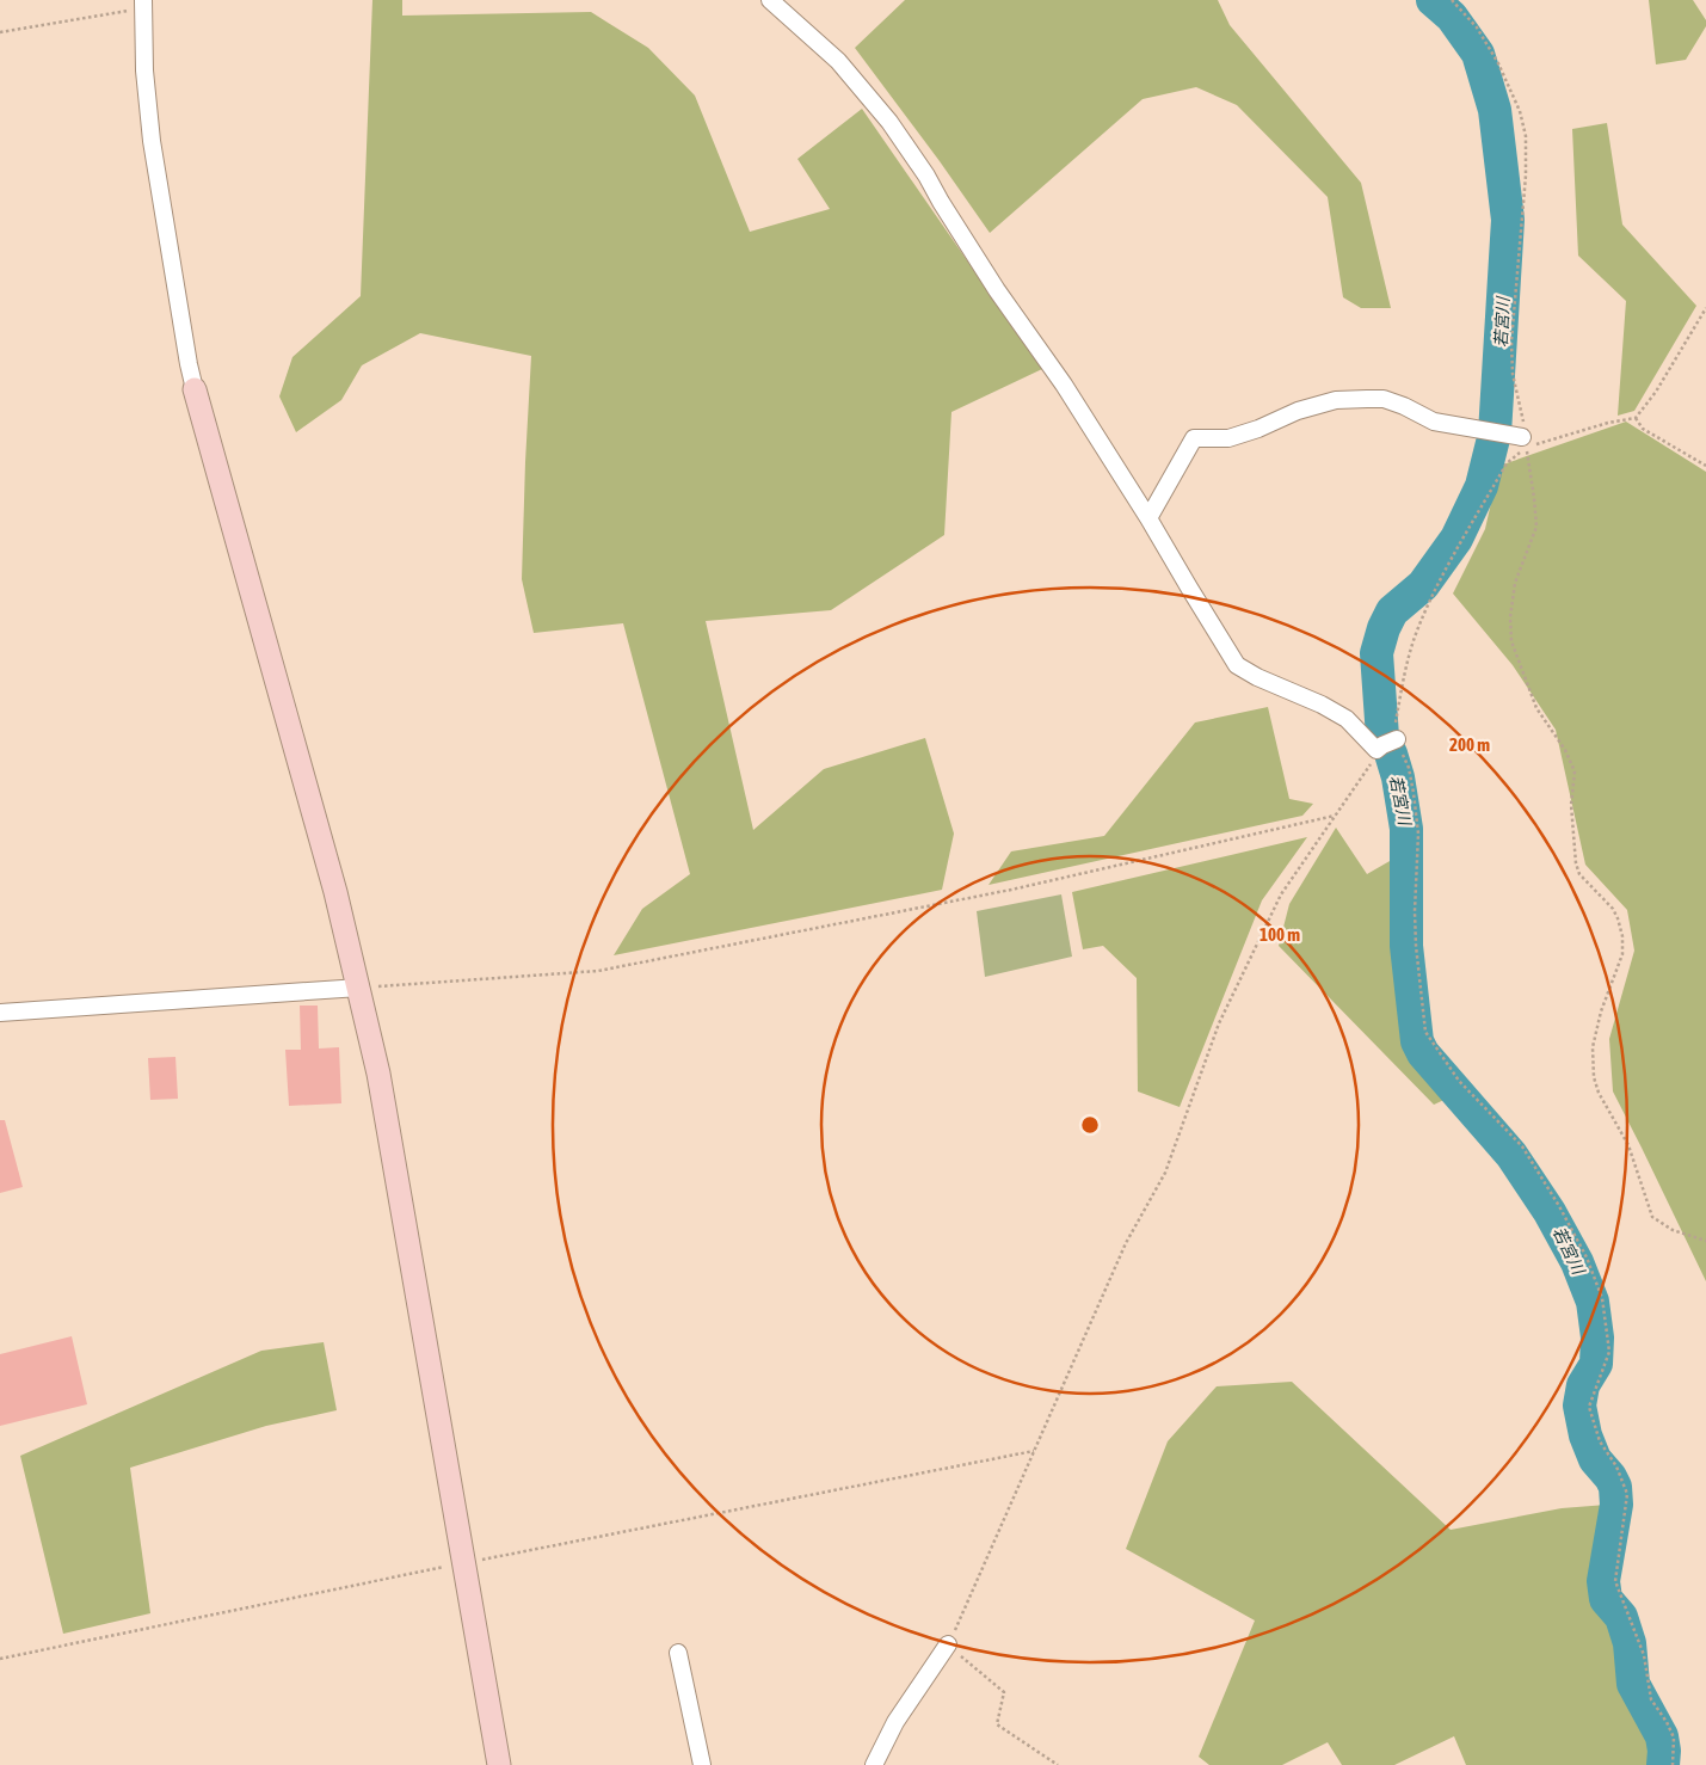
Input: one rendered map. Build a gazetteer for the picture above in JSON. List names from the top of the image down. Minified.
{"water":["若宮川"],"rings":["200 m","100 m"]}
